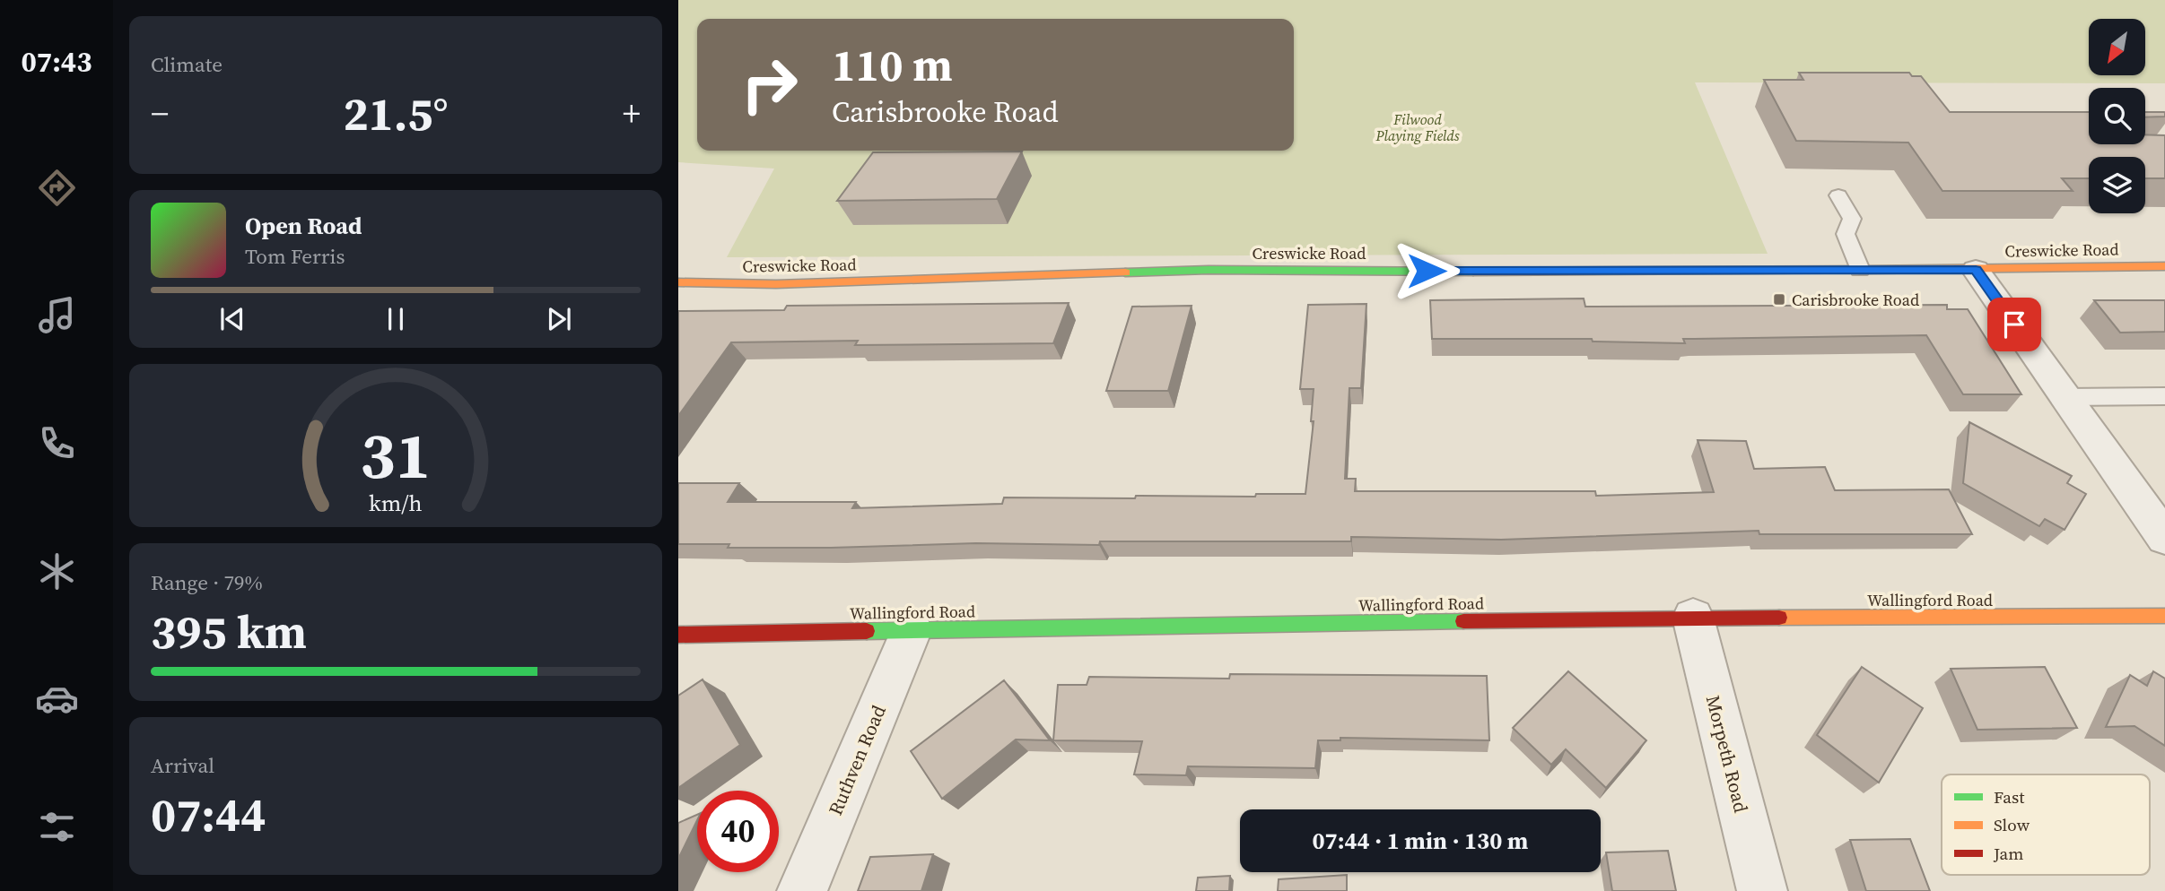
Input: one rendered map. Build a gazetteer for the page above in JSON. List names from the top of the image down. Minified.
{"streets":{"street":["Creswicke Road","Wallingford Road","Morpeth Road","Ruthven Road"]},"crossings":[["Wallingford Road","Morpeth Road"],["Wallingford Road","Ruthven Road"]],"parks":["Filwood Playing Fields"],"places":{"transit":["Carisbrooke Road"]},"legend":["Fast","Slow","Jam"],"north":"bottom left","page":{"tabs":"07:43","tile":["Climate",["Range · 79%","395 km"],["Arrival","07:44"]],"turn":["110 m","Carisbrooke Road"],"heat":["−","21.5°","+"],"song":["Open Road","Tom Ferris"],"limit":"40","trip":"07:44 · 1 min · 130 m","gauge":["31","km/h"]}}
